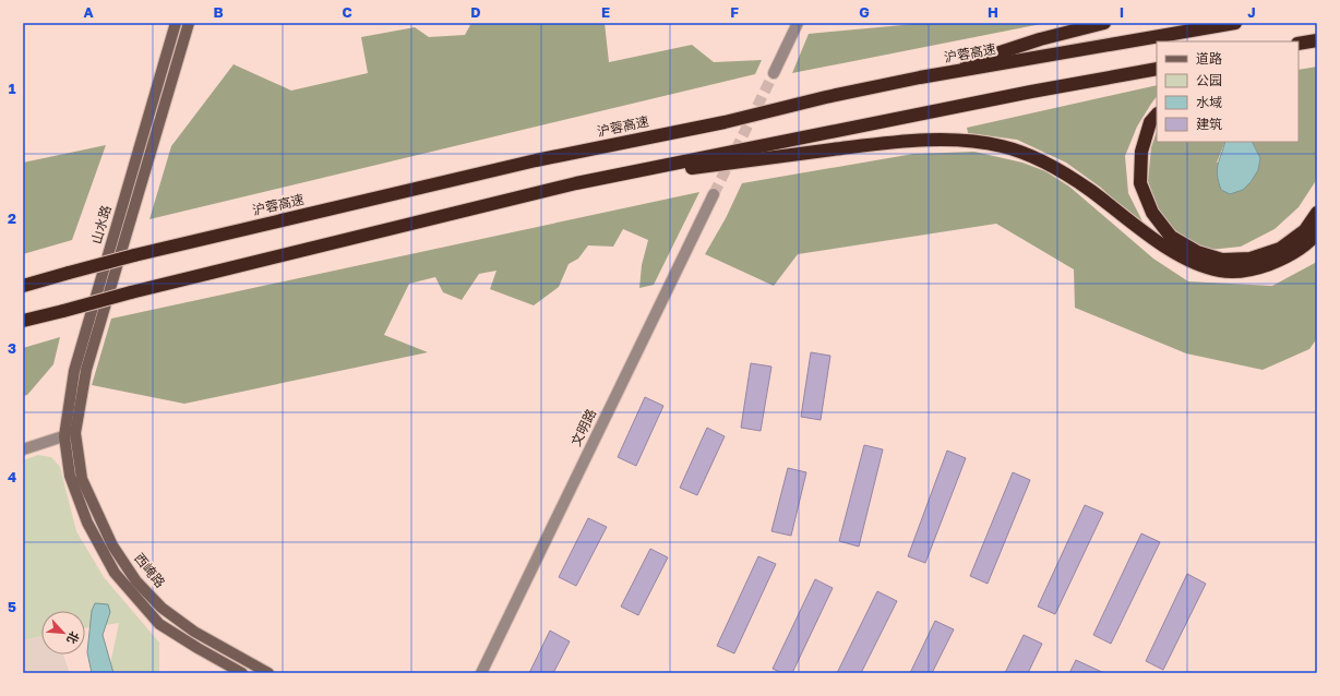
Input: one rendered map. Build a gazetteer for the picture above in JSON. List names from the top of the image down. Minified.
{"streets":{"highway":["沪蓉高速"],"street":["山水路","文明路","西崦路"]},"crossings":[["山水路","西崦路"]],"legend":["道路","公园","水域","建筑"],"north":"bottom right","grid":{"columns":["A","B","C","D","E","F","G","H","I","J"],"rows":["1","2","3","4","5"]}}
